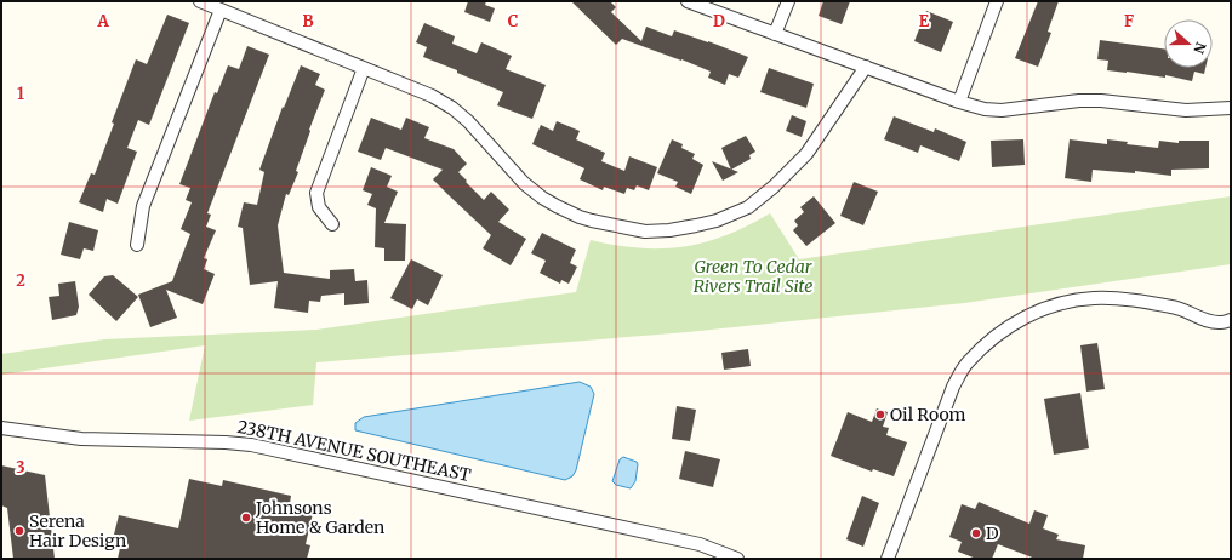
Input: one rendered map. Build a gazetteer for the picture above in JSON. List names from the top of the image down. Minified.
{"streets":{"street":["238TH AVENUE SOUTHEAST"]},"parks":["Green To Cedar Rivers Trail Site"],"places":["Oil Room","Johnsons Home & Garden","Serena Hair Design","D"],"north":"right","grid":{"columns":["A","B","C","D","E","F"],"rows":["1","2","3"]}}
